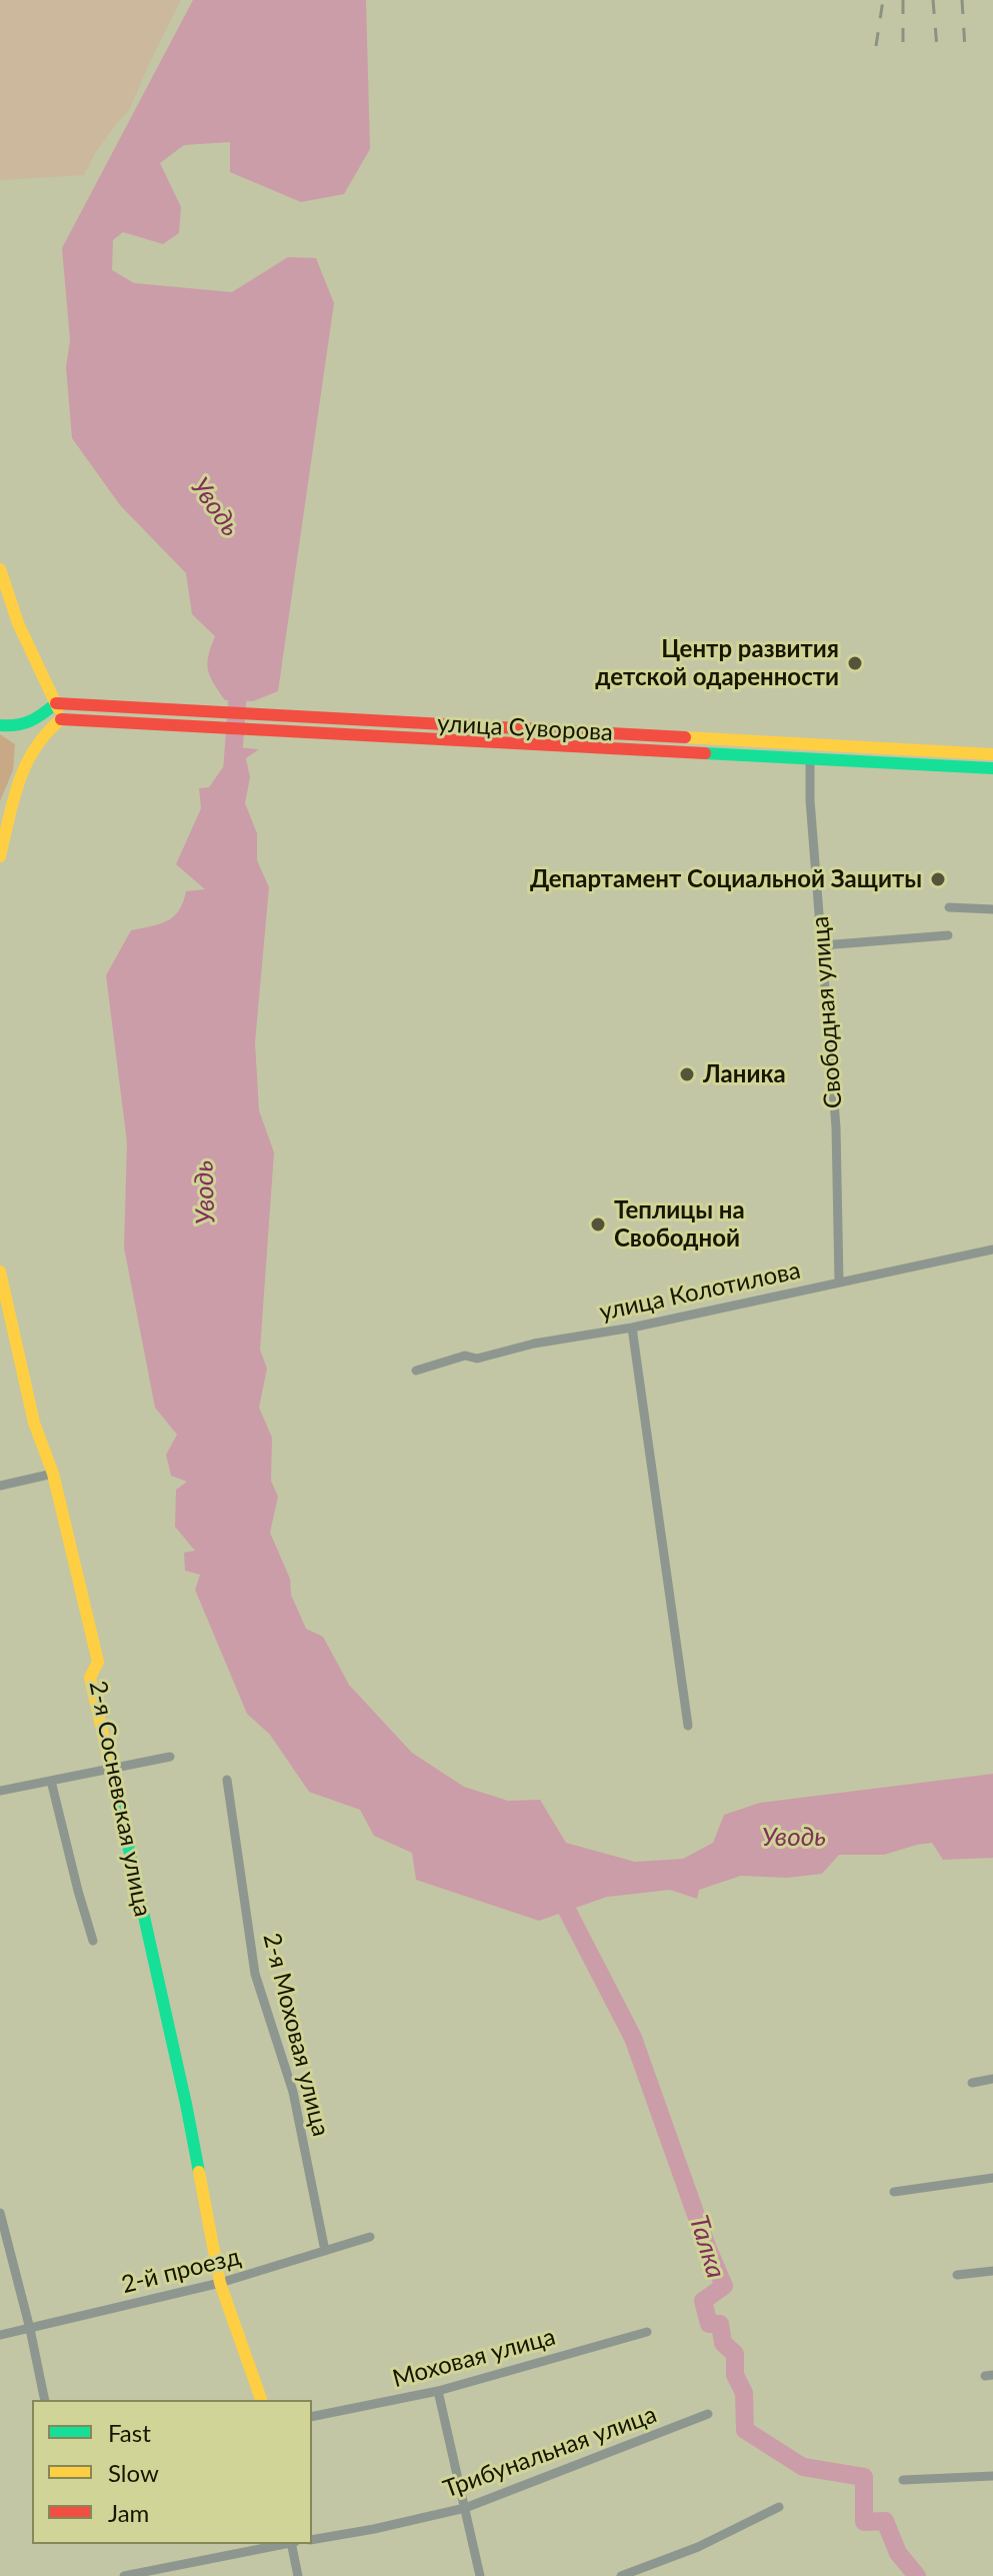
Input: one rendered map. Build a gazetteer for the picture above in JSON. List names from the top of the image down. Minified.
{"streets":{"main road":["улица Суворова","Свободная улица","2-я Сосневская улица"],"street":["улица Колотилова","2-я Моховая улица","2-й проезд","Моховая улица","Трибунальная улица"]},"crossings":[["улица Суворова","Свободная улица"],["Свободная улица","улица Колотилова"],["2-я Сосневская улица","2-й проезд"],["2-я Моховая улица","2-й проезд"]],"water":["Уводь","Талка"],"places":["Центр развития детской одаренности","Департамент Социальной Защиты","Ланика","Теплицы на Свободной"],"legend":["Fast","Slow","Jam"]}
